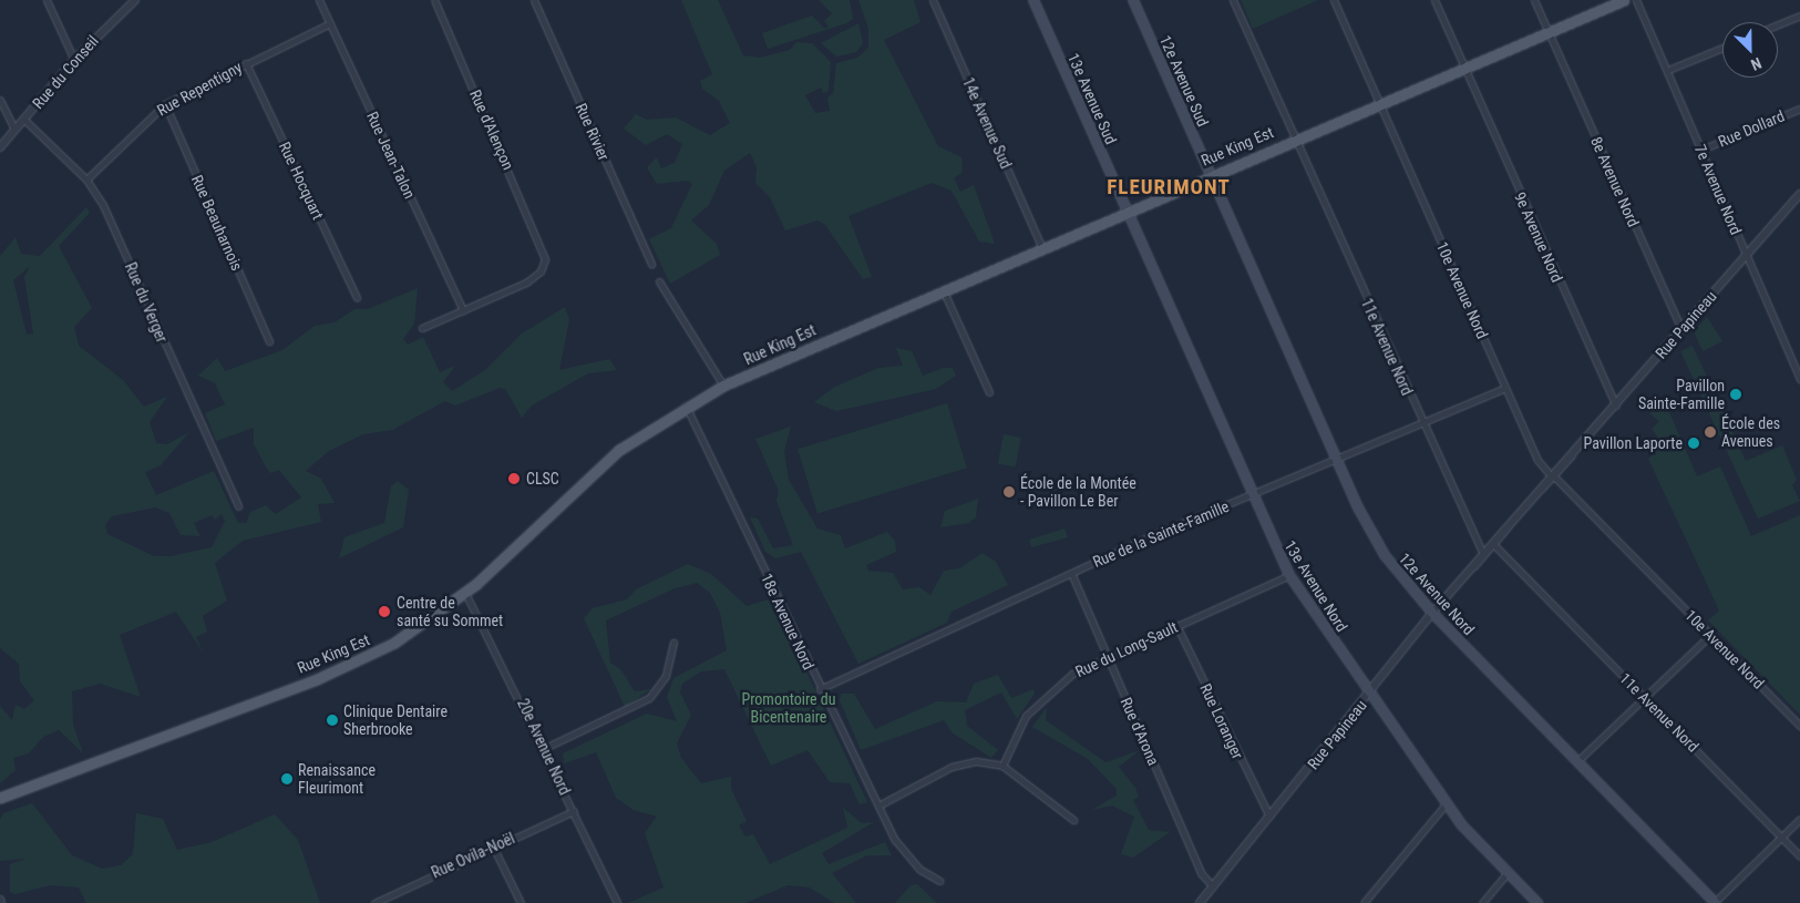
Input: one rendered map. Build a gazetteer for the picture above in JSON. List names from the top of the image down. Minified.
{"streets":{"main road":["12e Avenue Sud","13e Avenue Sud","Rue King Est","13e Avenue Nord","12e Avenue Nord"],"street":["Rue du Conseil","Rue Repentigny","14e Avenue Sud","Rue Dollard","Rue d'Alençon","Rue Rivier","Rue Jean-Talon","Rue Hocquart","8e Avenue Nord","7e Avenue Nord","Rue Beauharnois","9e Avenue Nord","10e Avenue Nord","Rue du Verger","Rue Papineau","11e Avenue Nord","Rue de la Sainte-Famille","18e Avenue Nord","Rue du Long-Sault","Rue Loranger","Rue d'Arona","20e Avenue Nord","Rue Ovila-Noël"]},"crossings":[["Rue du Conseil","Rue du Verger"],["12e Avenue Sud","Rue King Est"],["12e Avenue Sud","12e Avenue Nord"],["Rue Repentigny","Rue Jean-Talon"],["Rue Repentigny","Rue Hocquart"],["Rue Repentigny","Rue Beauharnois"],["Rue Repentigny","Rue du Verger"],["13e Avenue Sud","Rue King Est"],["13e Avenue Sud","13e Avenue Nord"],["14e Avenue Sud","Rue King Est"],["Rue Dollard","7e Avenue Nord"],["Rue d'Alençon","Rue Jean-Talon"],["Rue King Est","8e Avenue Nord"],["Rue King Est","9e Avenue Nord"],["Rue King Est","10e Avenue Nord"],["Rue King Est","11e Avenue Nord"],["Rue King Est","13e Avenue Nord"],["Rue King Est","12e Avenue Nord"],["Rue King Est","18e Avenue Nord"],["Rue King Est","20e Avenue Nord"],["8e Avenue Nord","Rue Papineau"],["7e Avenue Nord","Rue Papineau"],["9e Avenue Nord","Rue Papineau"],["10e Avenue Nord","Rue Papineau"],["10e Avenue Nord","Rue de la Sainte-Famille"],["Rue Papineau","11e Avenue Nord"],["Rue Papineau","13e Avenue Nord"],["Rue Papineau","12e Avenue Nord"],["Rue Papineau","Rue Loranger"],["Rue Papineau","Rue d'Arona"],["11e Avenue Nord","Rue de la Sainte-Famille"],["Rue de la Sainte-Famille","13e Avenue Nord"],["Rue de la Sainte-Famille","12e Avenue Nord"],["Rue de la Sainte-Famille","18e Avenue Nord"],["Rue de la Sainte-Famille","Rue d'Arona"],["13e Avenue Nord","Rue du Long-Sault"],["Rue du Long-Sault","Rue Loranger"],["Rue du Long-Sault","Rue d'Arona"],["20e Avenue Nord","Rue Ovila-Noël"]],"districts":["FLEURIMONT"],"parks":["Promontoire du Bicentenaire"],"places":["Pavillon Sainte-Famille","École des Avenues","Pavillon Laporte","CLSC","École de la Montée - Pavillon Le Ber","Centre de santé su Sommet","Clinique Dentaire Sherbrooke","Renaissance Fleurimont"],"north":"bottom right"}
